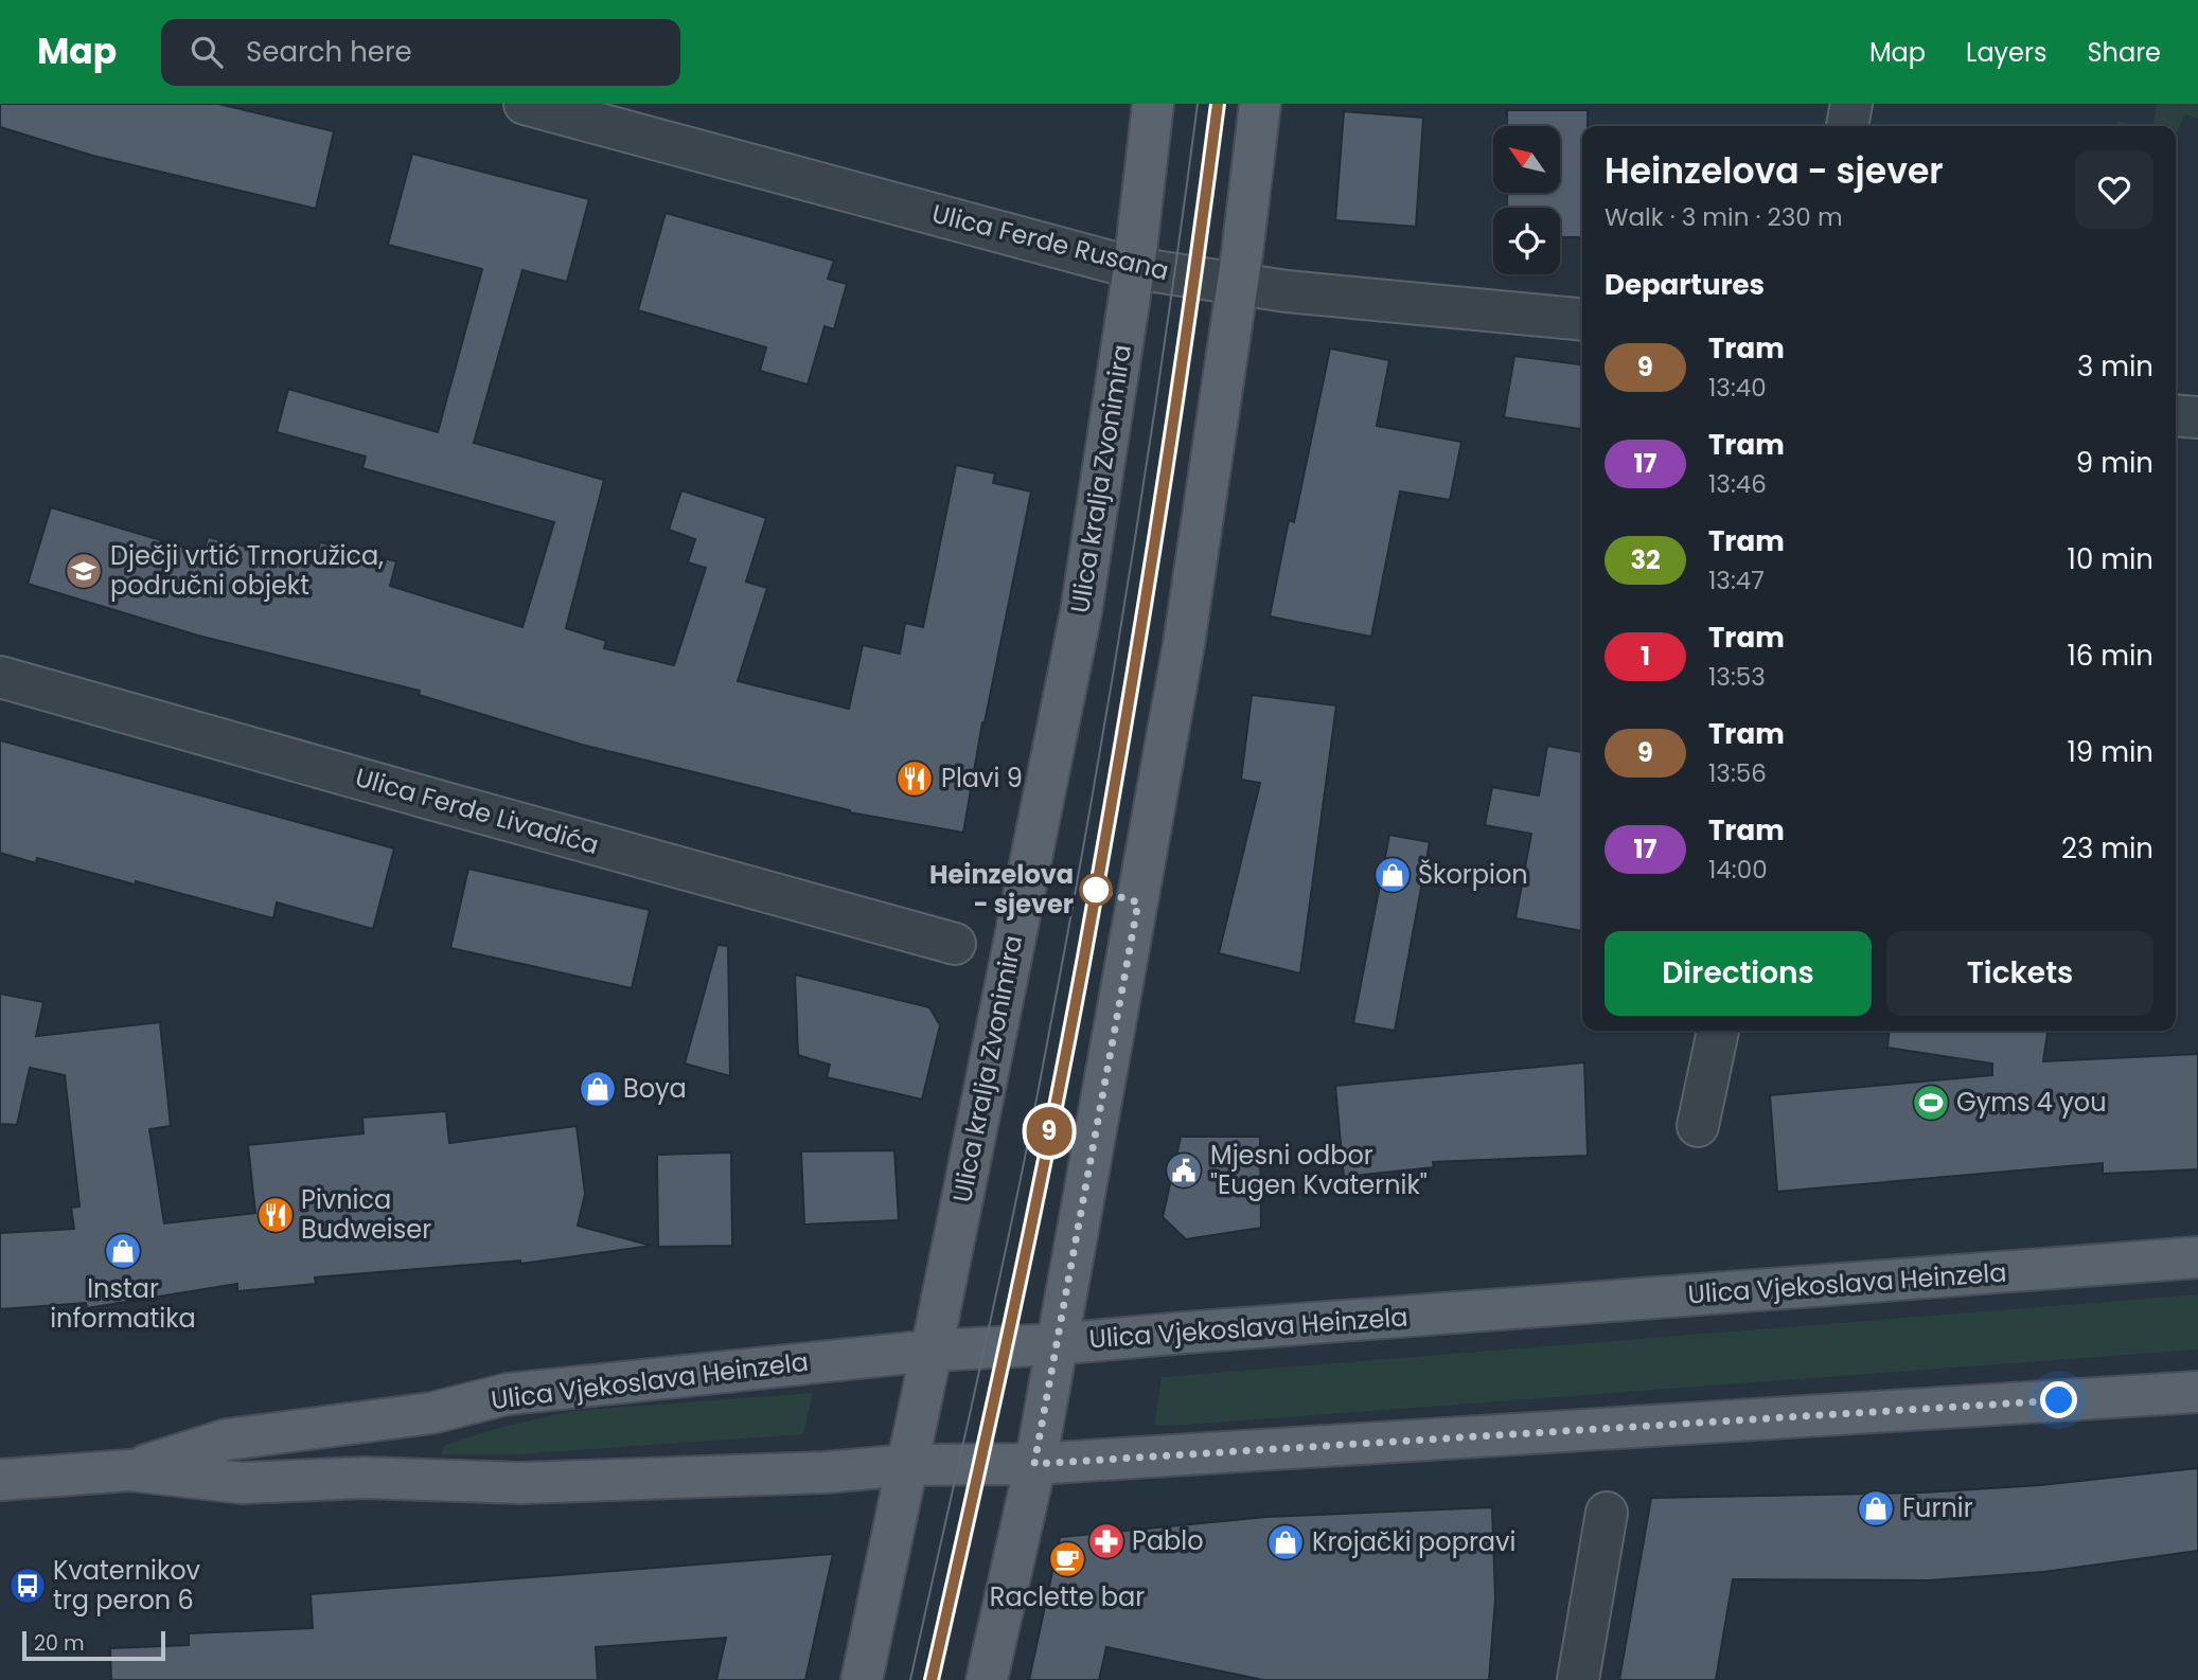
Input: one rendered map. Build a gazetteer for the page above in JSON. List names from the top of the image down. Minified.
{"streets":{"main road":["Ulica kralja Zvonimira","Ulica Vjekoslava Heinzela"],"street":["Ulica Ferde Rusana","Ulica Ferde Livadića"]},"crossings":[["Ulica Ferde Rusana","Ulica kralja Zvonimira"],["Ulica kralja Zvonimira","Ulica Vjekoslava Heinzela"]],"places":{"school or university":["Dječji vrtić Trnoružica, područni objekt"],"restaurant":["Plavi 9","Pivnica Budweiser"],"shop":["Škorpion","Boya","Instar informatika","Furnir","Krojački popravi"],"other":["Heinzelova - sjever"],"sports":["Gyms 4 you"],"public building":["Mjesni odbor \"Eugen Kvaternik\""],"pharmacy":["Pablo"],"cafe":["Raclette bar"],"bus stop":["Kvaternikov trg peron 6"]},"lines":["tram line 9"],"scale_bar":"20 m","north":"top left","page":{"header":"Map","search":"Search here","nav":["Map","Layers","Share"],"on_map":"9","heading":[["Heinzelova - sjever","Walk · 3 min · 230 m"],"Departures"],"list":[{"mark":"9","name":"Tram","note":"13:40","value":"3 min"},{"mark":"17","name":"Tram","note":"13:46","value":"9 min"},{"mark":"32","name":"Tram","note":"13:47","value":"10 min"},{"mark":"1","name":"Tram","note":"13:53","value":"16 min"},{"mark":"9","name":"Tram","note":"13:56","value":"19 min"},{"mark":"17","name":"Tram","note":"14:00","value":"23 min"}],"buttons":["Directions","Tickets"],"scale":"20 m"}}
